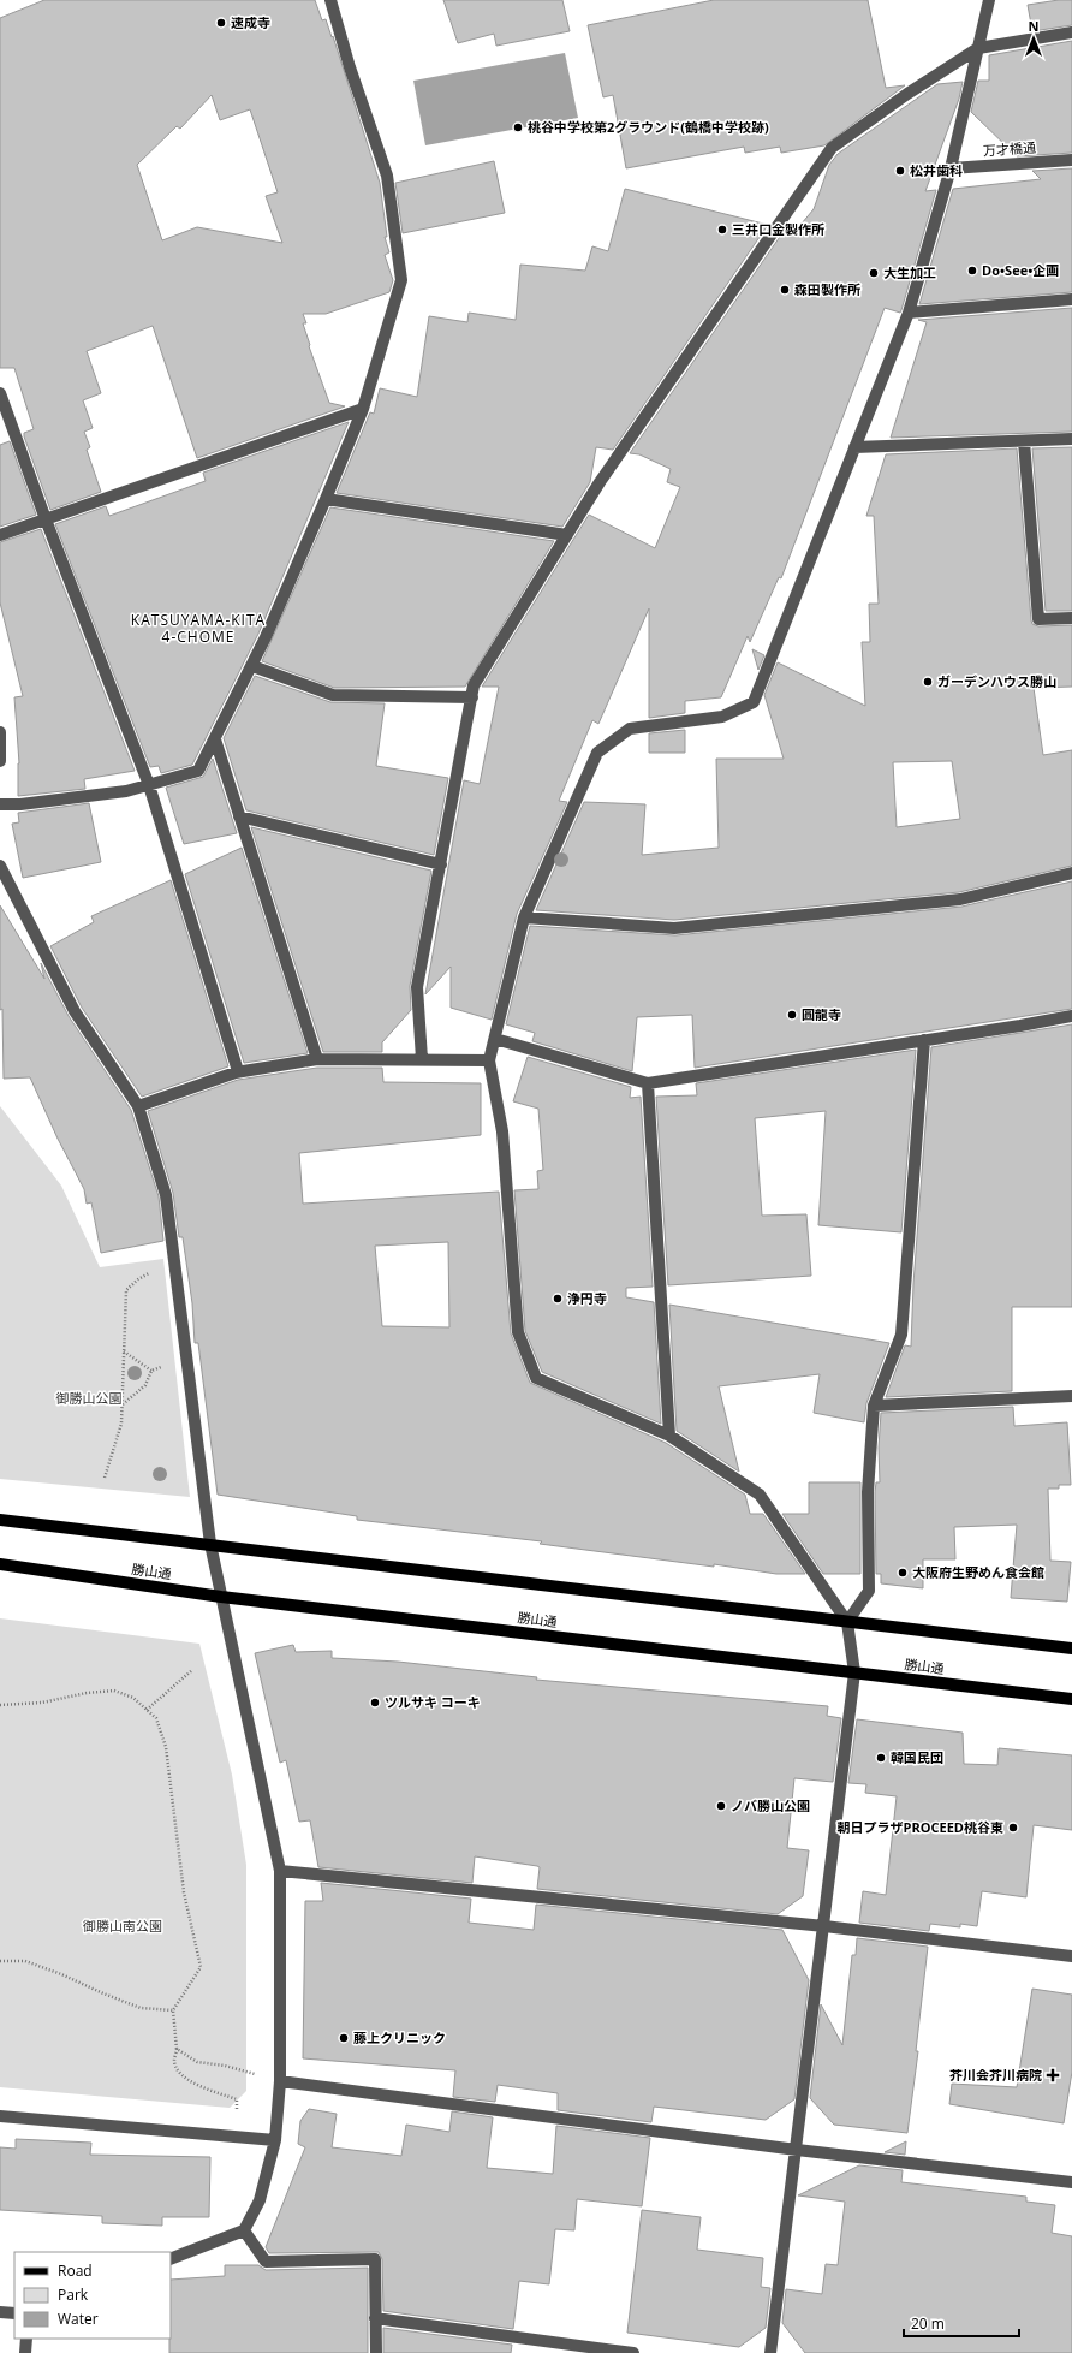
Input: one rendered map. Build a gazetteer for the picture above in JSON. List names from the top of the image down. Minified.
{"streets":{"main road":["勝山通"],"street":["万才橋通"]},"districts":["KATSUYAMA-KITA 4-CHOME"],"parks":["御勝山公園","御勝山南公園"],"places":{"other":["速成寺","桃谷中学校第2グラウンド(鶴橋中学校跡)","松井歯科","三井口金製作所","Do•See•企画","大生加工","森田製作所","ガーデンハウス勝山","圓龍寺","浄円寺","大阪府生野めん食会館","ツルサキ コーキ","韓国民団","ノバ勝山公園","朝日プラザPROCEED桃谷東","藤上クリニック"],"health":["芥川会芥川病院"]},"legend":["Road","Park","Water"],"scale_bar":"20 m","north":"top"}
